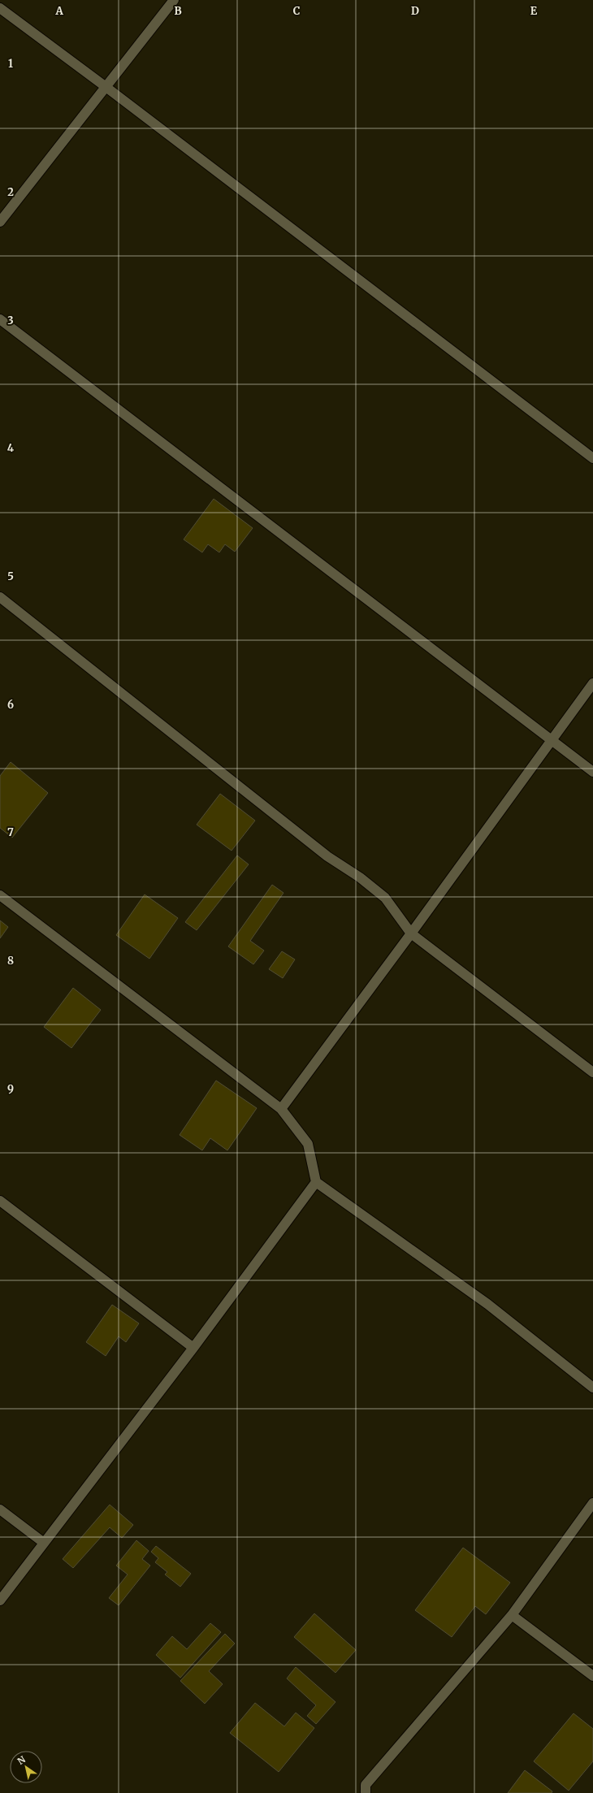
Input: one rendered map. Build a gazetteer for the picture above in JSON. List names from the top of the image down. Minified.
{"north":"top left","grid":{"columns":["A","B","C","D","E"],"rows":["1","2","3","4","5","6","7","8","9"]}}
